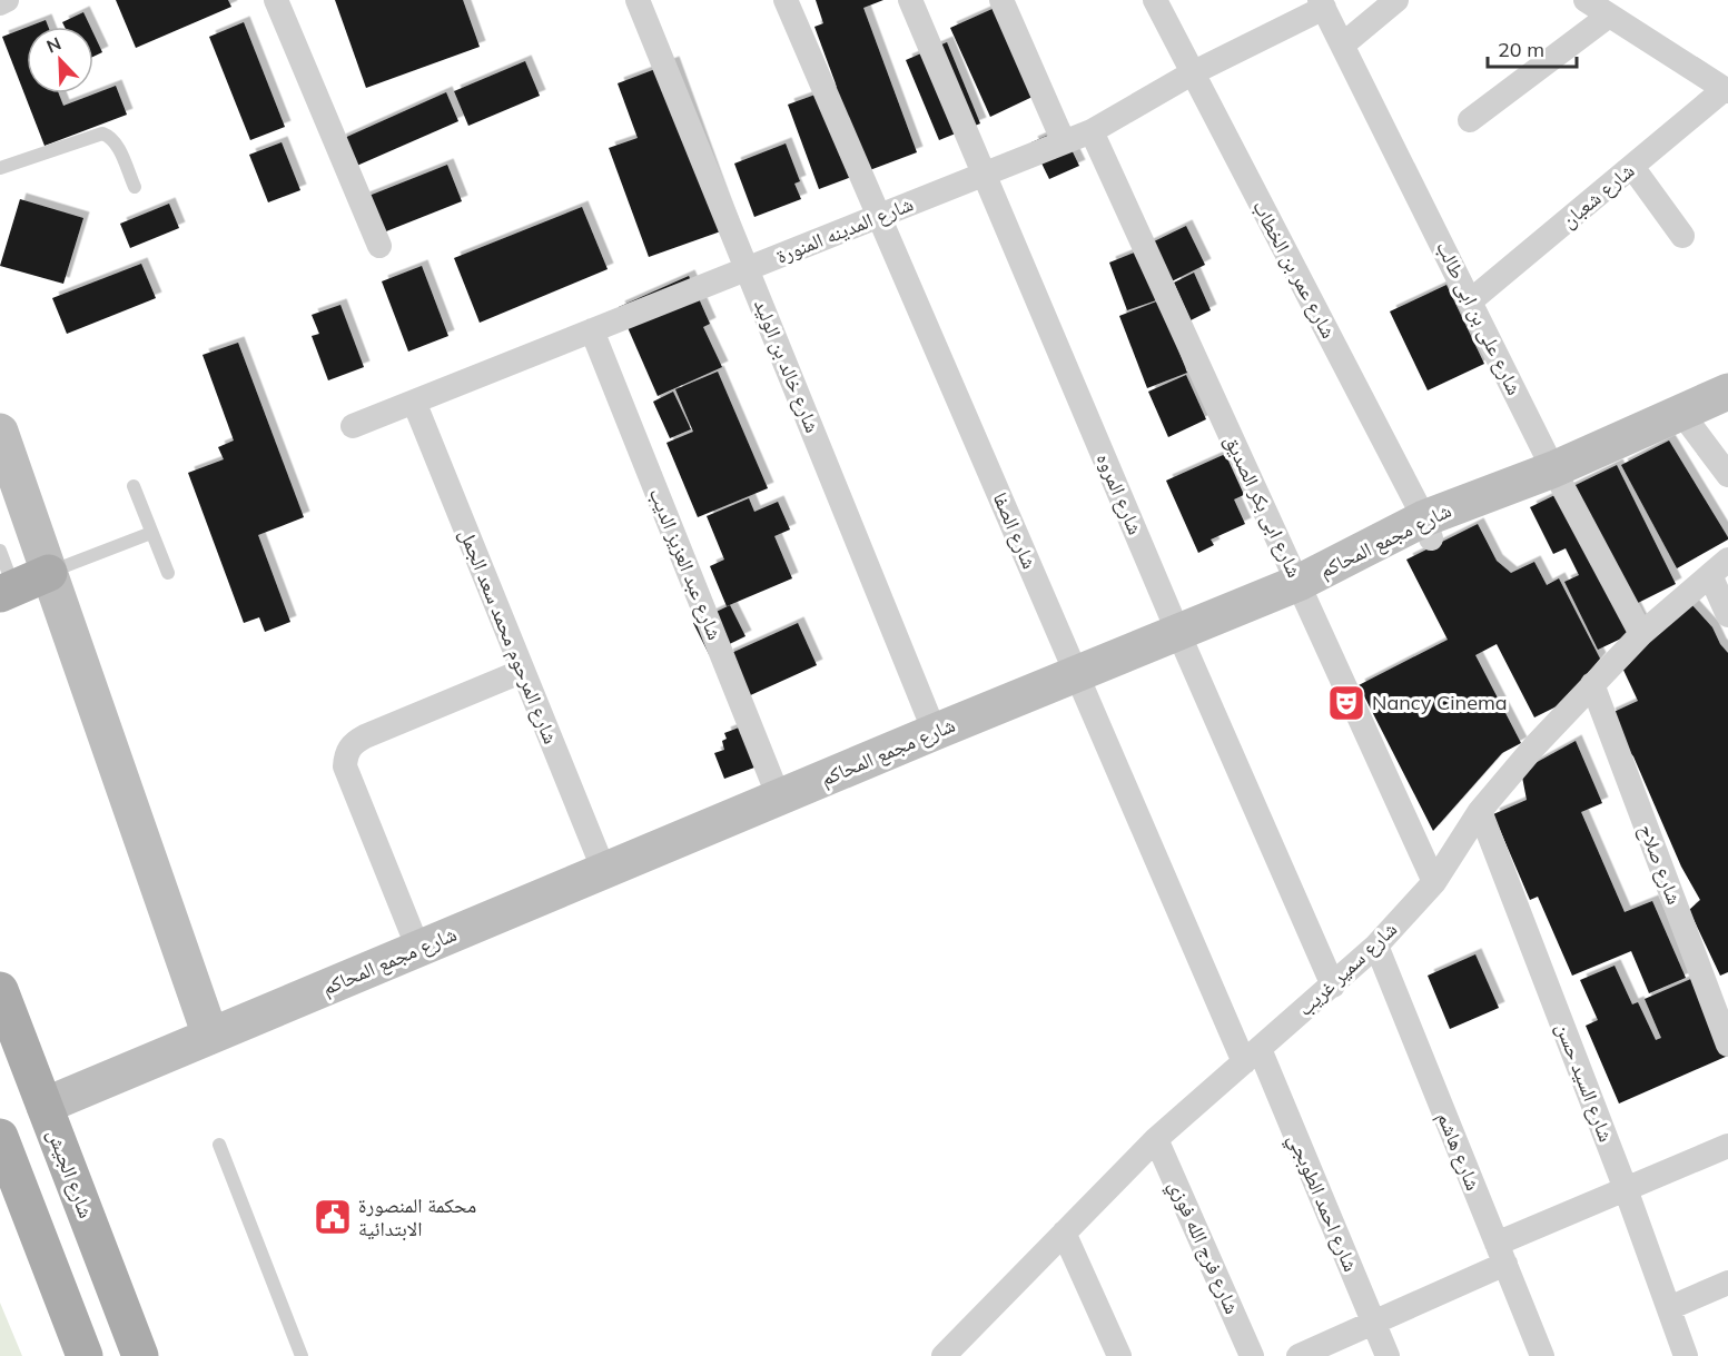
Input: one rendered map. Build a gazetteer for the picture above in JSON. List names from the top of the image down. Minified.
{"streets":{"main road":["شارع الجيش"],"street":["شارع شعبان","شارع المدينه المنورة","شارع عمر بن الخطاب","شارع على بن ابى طالب","شارع خالد بن الوليد","شارع المروه","شارع ابى بكر الصديق","شارع الصفا","شارع مجمع المحاكم","شارع عبد العزيز الديب","شارع المرحوم محمد سعد الجمل","شارع صلاح","شارع سمير غريب","شارع السيد حسن","شارع هاشم","شارع احمد الطوبجي","شارع فرج الله فوزي"]},"crossings":[["شارع شعبان","شارع على بن ابى طالب"],["شارع المدينه المنورة","شارع عمر بن الخطاب"],["شارع المدينه المنورة","شارع على بن ابى طالب"],["شارع المدينه المنورة","شارع خالد بن الوليد"],["شارع المدينه المنورة","شارع المروه"],["شارع المدينه المنورة","شارع ابى بكر الصديق"],["شارع المدينه المنورة","شارع الصفا"],["شارع المدينه المنورة","شارع عبد العزيز الديب"],["شارع المدينه المنورة","شارع المرحوم محمد سعد الجمل"],["شارع عمر بن الخطاب","شارع مجمع المحاكم"],["شارع على بن ابى طالب","شارع مجمع المحاكم"],["شارع على بن ابى طالب","شارع سمير غريب"],["شارع خالد بن الوليد","شارع مجمع المحاكم"],["شارع المروه","شارع مجمع المحاكم"],["شارع المروه","شارع سمير غريب"],["شارع ابى بكر الصديق","شارع مجمع المحاكم"],["شارع ابى بكر الصديق","شارع سمير غريب"],["شارع الصفا","شارع مجمع المحاكم"],["شارع الصفا","شارع سمير غريب"],["شارع الصفا","شارع احمد الطوبجي"],["شارع مجمع المحاكم","شارع عبد العزيز الديب"],["شارع مجمع المحاكم","شارع المرحوم محمد سعد الجمل"],["شارع مجمع المحاكم","شارع الجيش"],["شارع صلاح","شارع سمير غريب"],["شارع سمير غريب","شارع السيد حسن"],["شارع سمير غريب","شارع هاشم"],["شارع سمير غريب","شارع احمد الطوبجي"],["شارع سمير غريب","شارع فرج الله فوزي"]],"places":{"theatre":["Nancy Cinema"],"public building":["محكمة المنصورة الابتدائية"]},"scale_bar":"20 m","north":"top left"}
